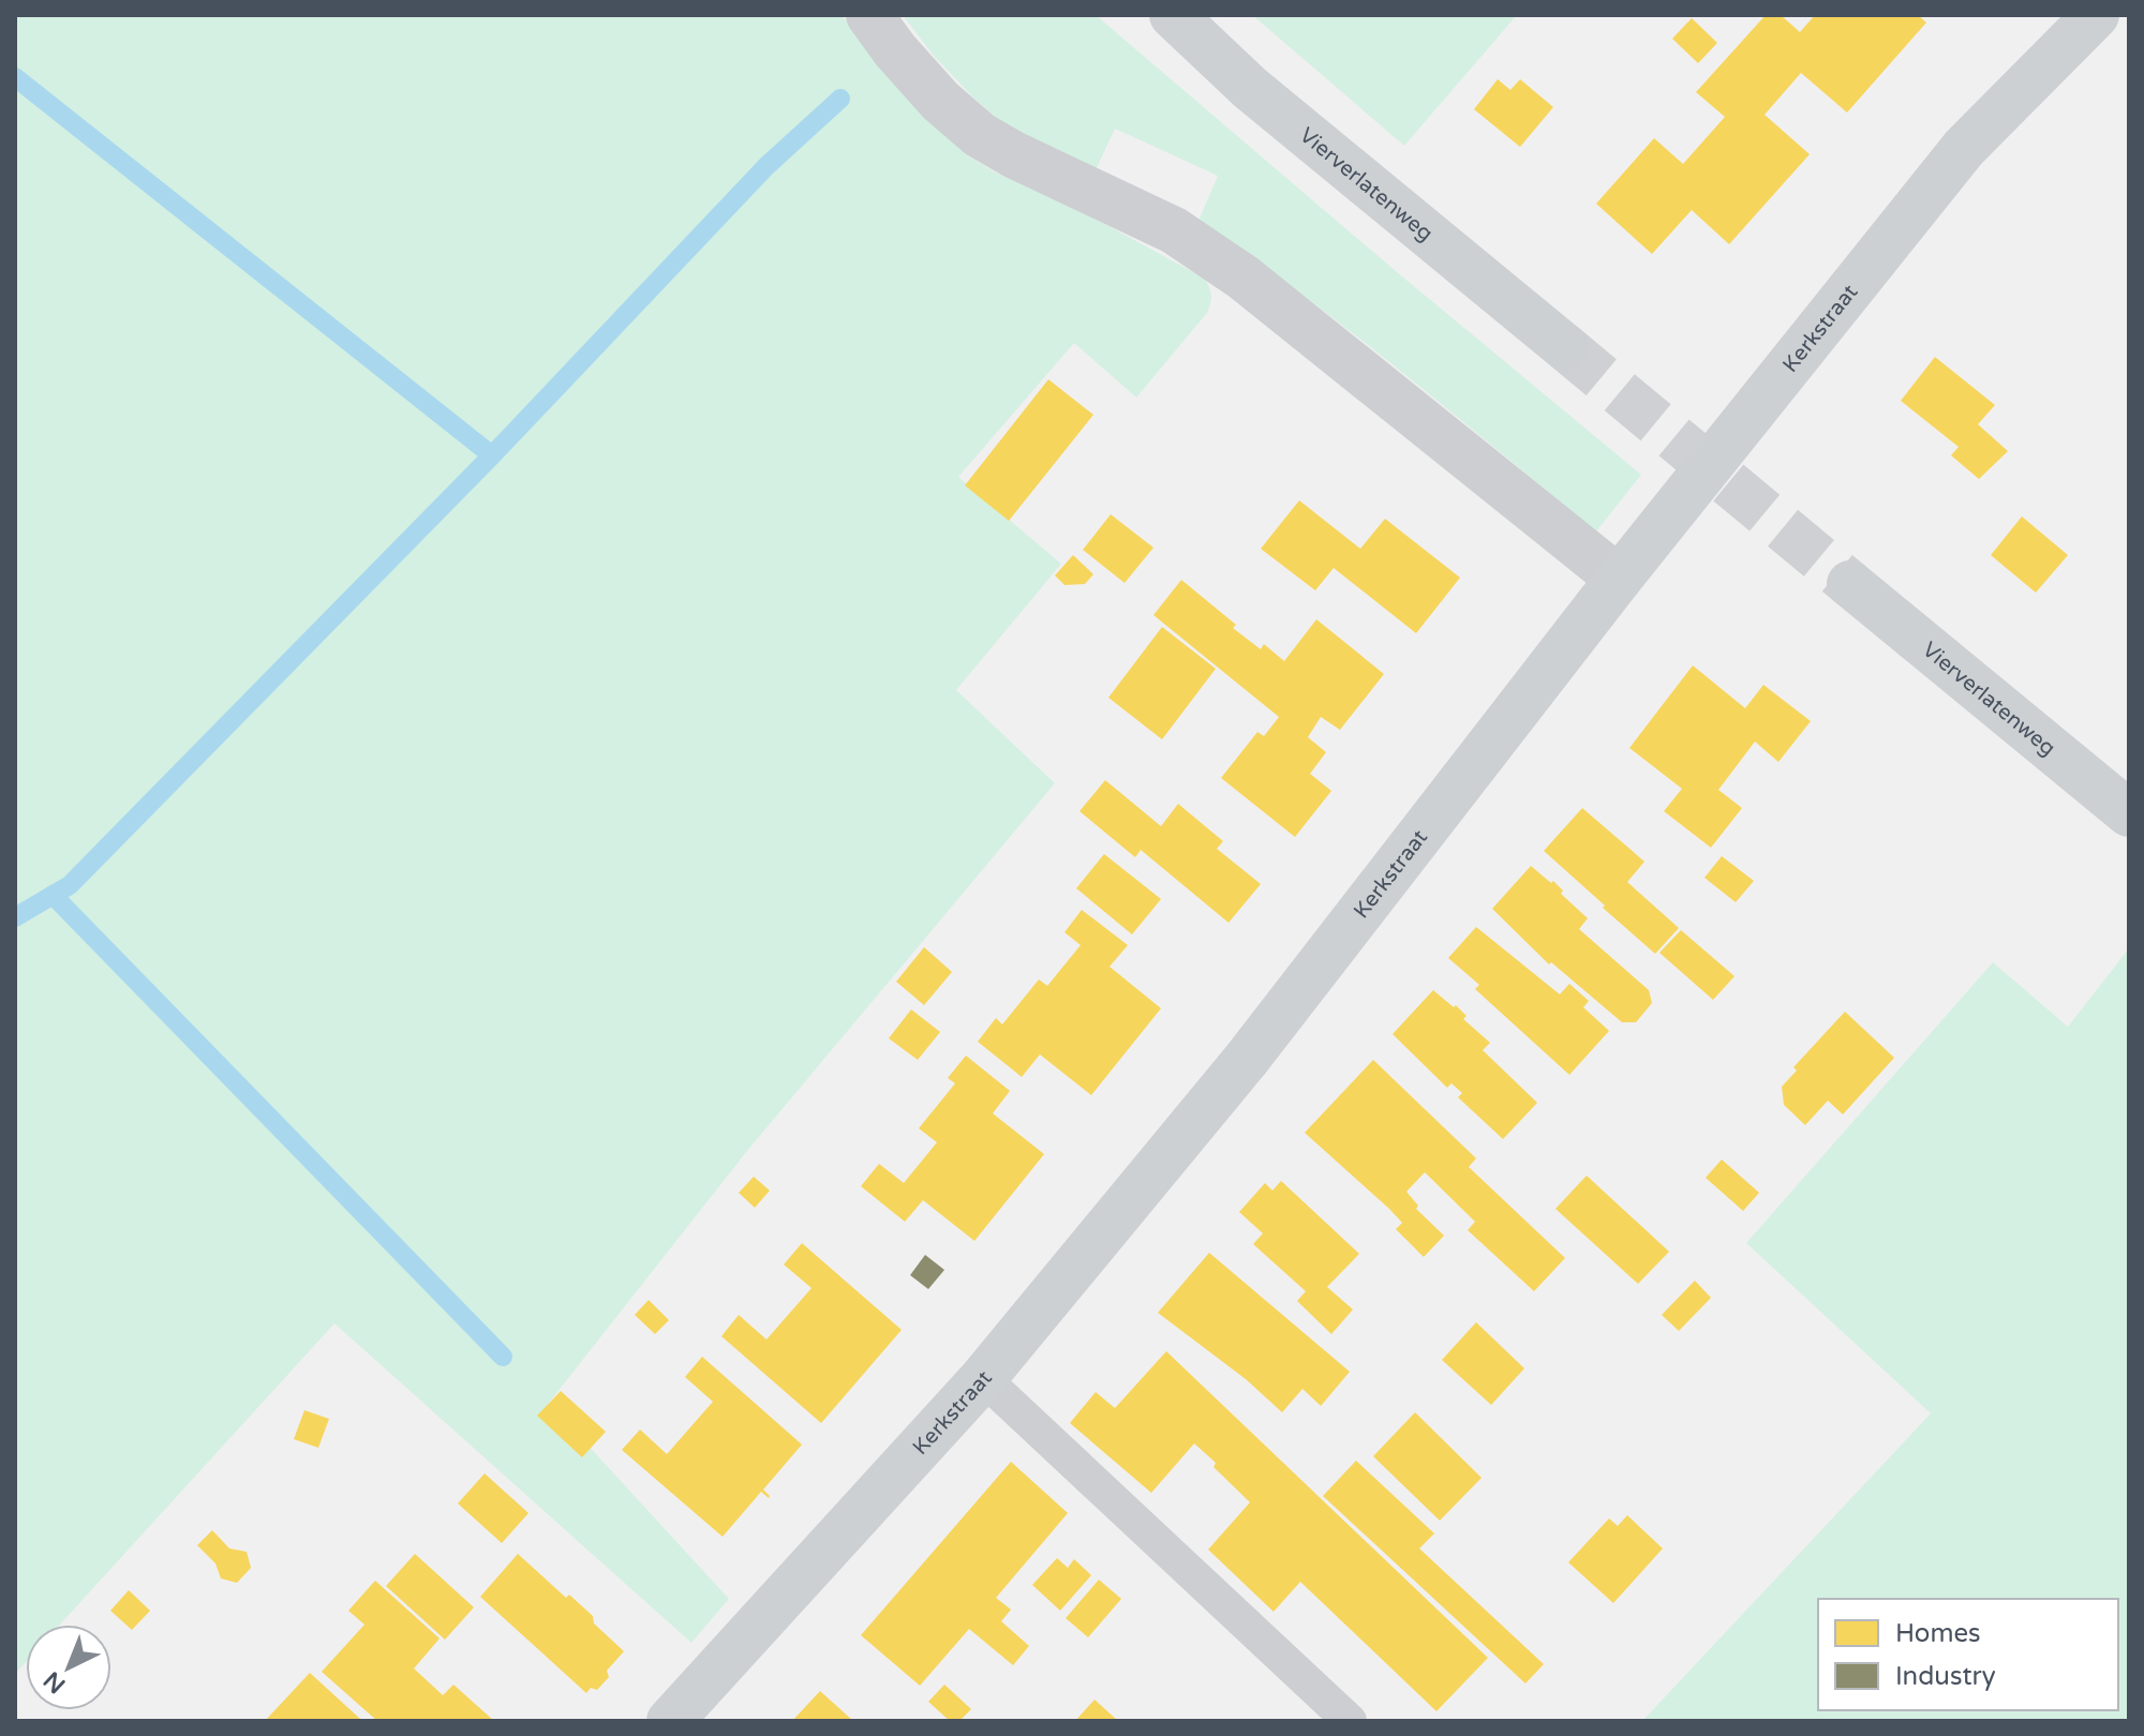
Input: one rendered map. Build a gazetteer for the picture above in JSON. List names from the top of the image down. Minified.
{"streets":{"street":["Vierverlatenweg","Kerkstraat"]},"legend":["Homes","Industry"],"north":"bottom left"}
